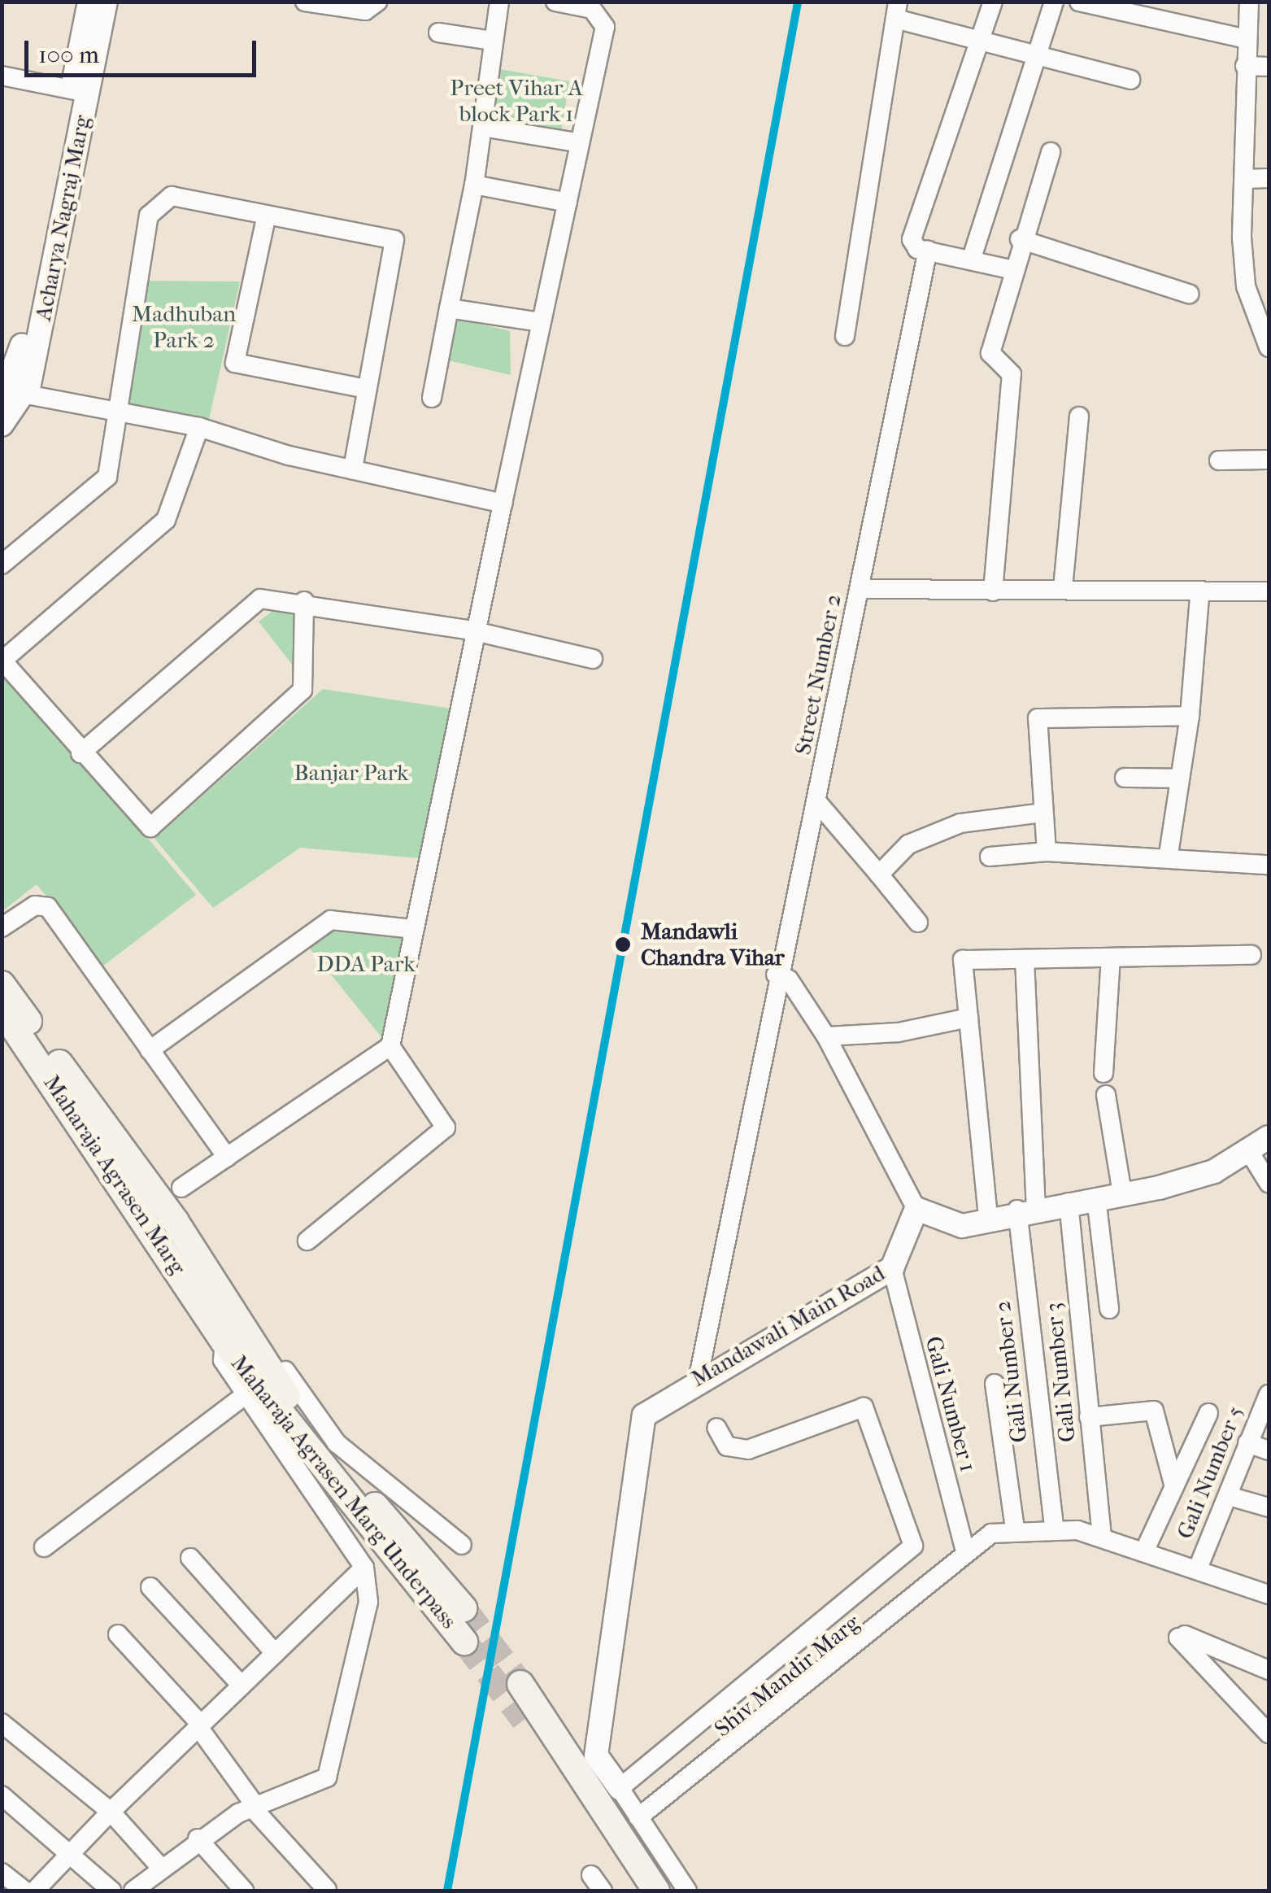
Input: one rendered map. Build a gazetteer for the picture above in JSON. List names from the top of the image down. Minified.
{"streets":{"main road":["Maharaja Agrasen Marg","Maharaja Agrasen Marg Underpass"],"street":["Acharya Nagraj Marg","Street Number 2","Mandawali Main Road","Gali Number 2","Gali Number 3","Gali Number 1","Gali Number 5","Shiv Mandir Marg"]},"crossings":[["Street Number 2","Mandawali Main Road"],["Maharaja Agrasen Marg","Maharaja Agrasen Marg Underpass"],["Mandawali Main Road","Gali Number 1"],["Gali Number 2","Shiv Mandir Marg"],["Gali Number 3","Shiv Mandir Marg"],["Gali Number 1","Shiv Mandir Marg"],["Gali Number 5","Shiv Mandir Marg"]],"parks":["Preet Vihar A block Park 1","Madhuban Park 2","Banjar Park","DDA Park"],"places":["Mandawli Chandra Vihar"],"scale_bar":"100 m"}
